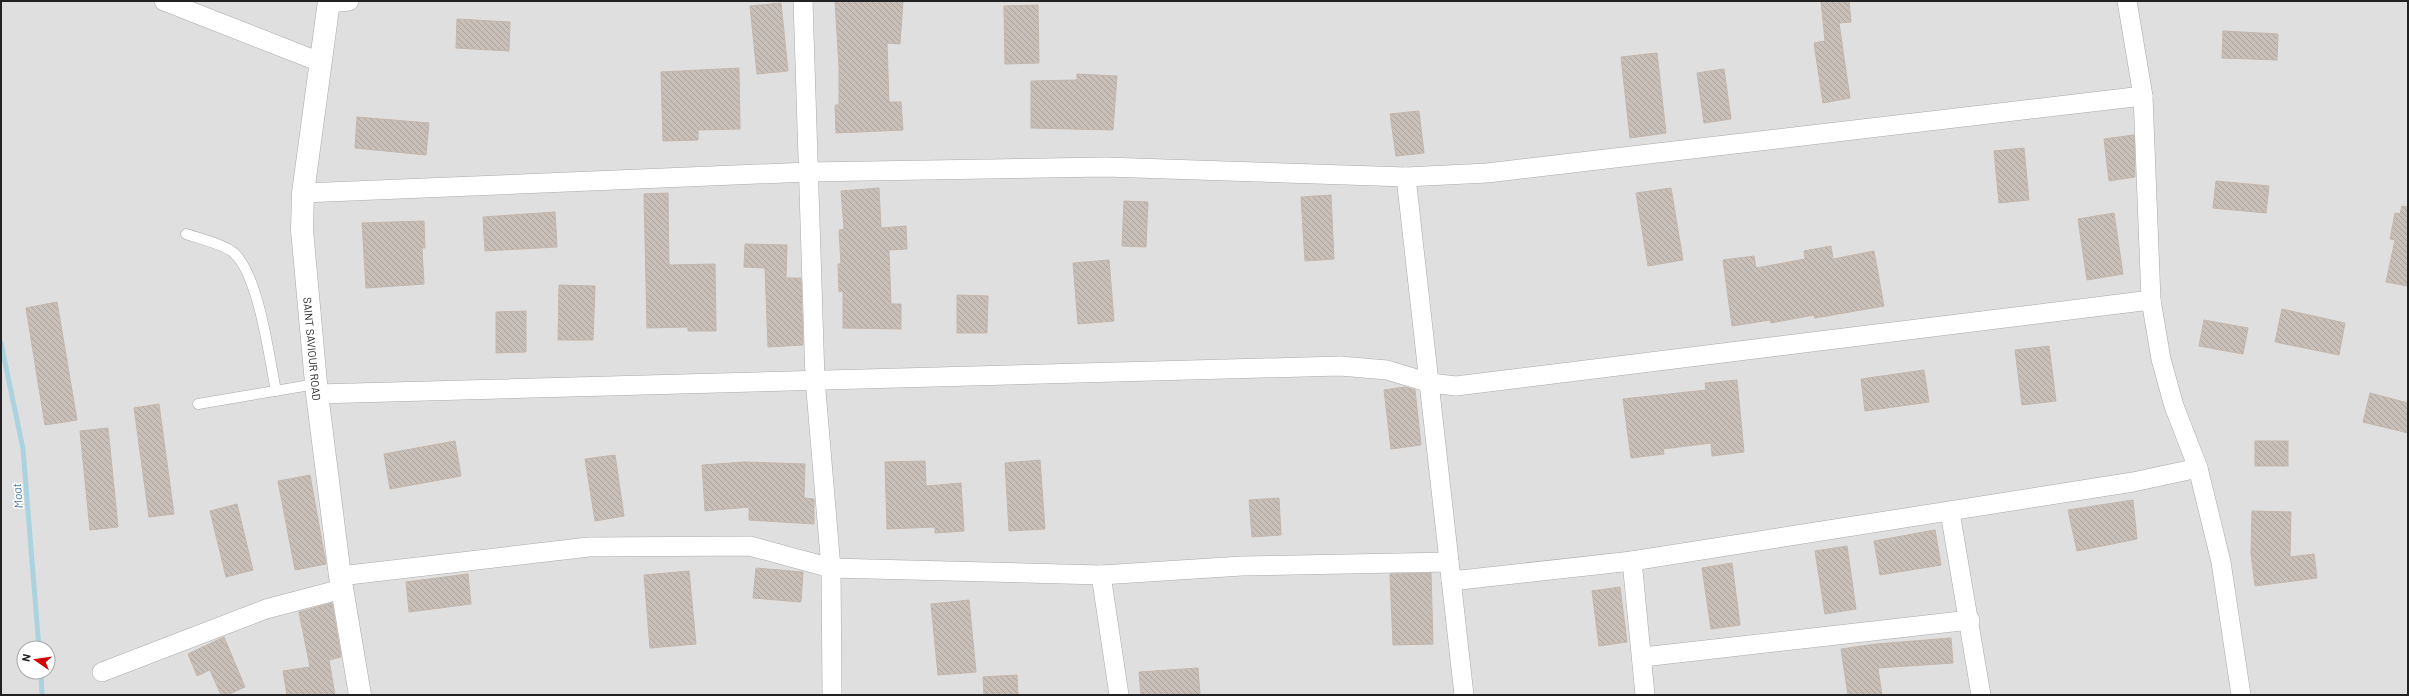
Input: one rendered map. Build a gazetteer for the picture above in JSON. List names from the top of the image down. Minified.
{"streets":{"street":["SAINT SAVIOUR ROAD"]},"water":["Moat"],"north":"left"}
